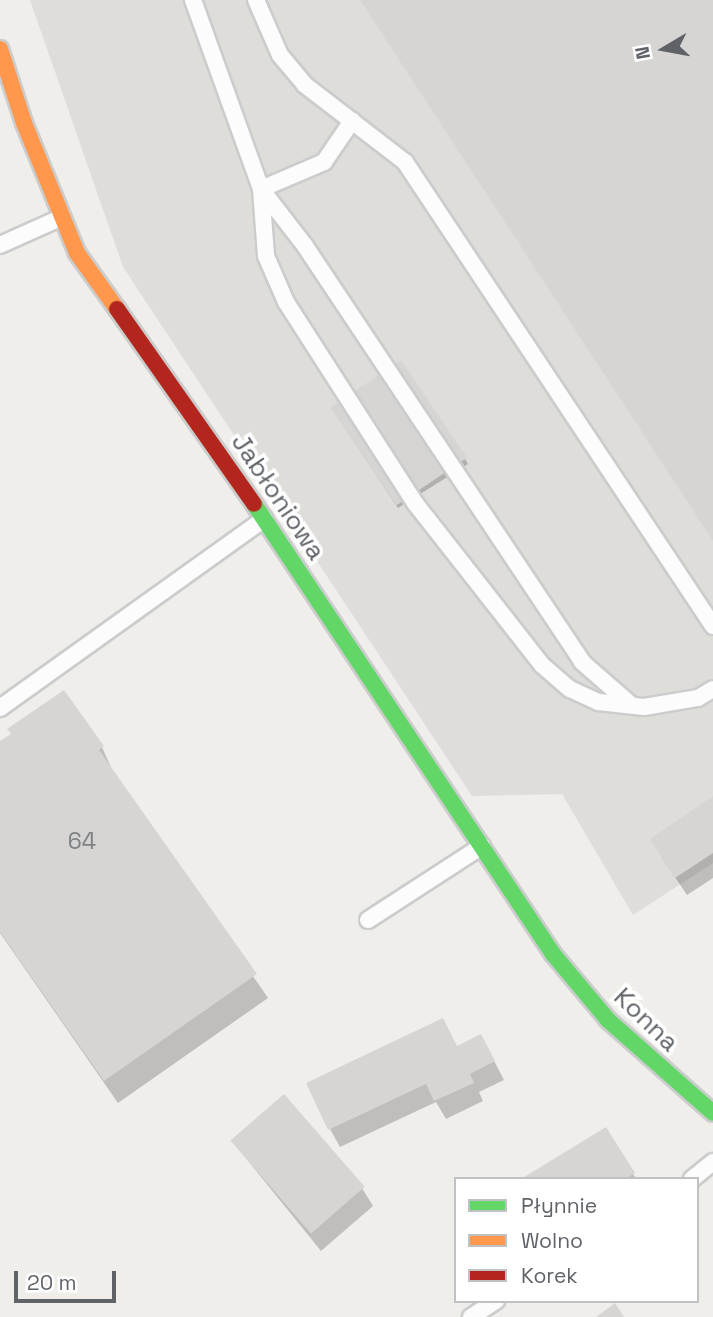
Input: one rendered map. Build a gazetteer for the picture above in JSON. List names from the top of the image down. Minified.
{"streets":{"street":["Jabłoniowa","Konna"]},"crossings":[["Jabłoniowa","Konna"]],"house_numbers":["64"],"legend":["Płynnie","Wolno","Korek"],"scale_bar":"20 m","north":"left"}
